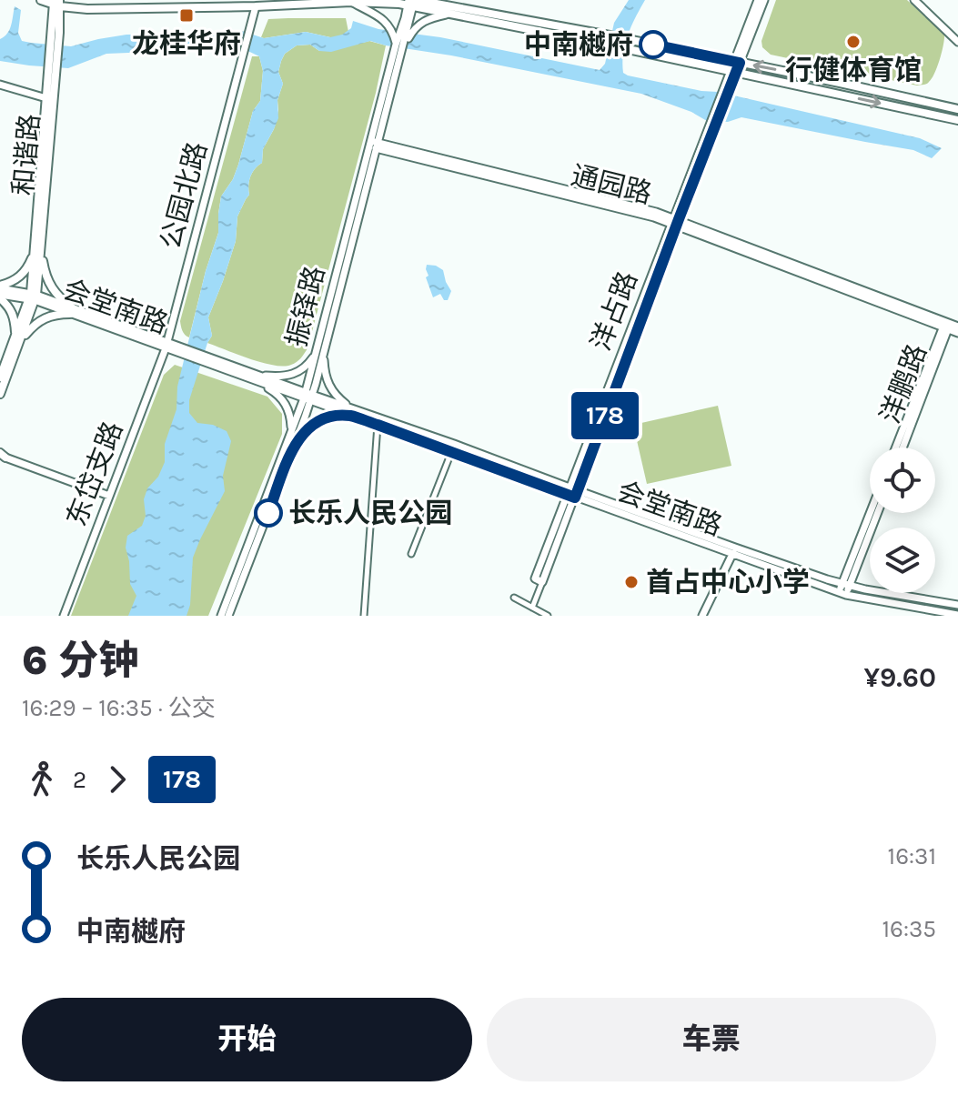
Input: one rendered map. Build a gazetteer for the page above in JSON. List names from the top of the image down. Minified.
{"streets":{"main road":["和谐路","通园路","公园北路","会堂南路","振铎路","洋占路","洋鹏路","东岱支路"]},"crossings":[["和谐路","会堂南路"],["通园路","振铎路"],["通园路","洋占路"],["通园路","洋鹏路"],["公园北路","会堂南路"],["公园北路","东岱支路"],["会堂南路","振铎路"],["会堂南路","洋占路"],["会堂南路","东岱支路"]],"places":{"transit":["龙桂华府"],"other":["行健体育馆","中南樾府","长乐人民公园","首占中心小学"]},"lines":["bus line 178"],"page":{"on_map":"178","heading":["6 分钟","16:29 – 16:35 · 公交","¥9.60"],"legs":["2","178"],"list":[{"name":"长乐人民公园","value":"16:31"},{"name":"中南樾府","value":"16:35"}],"buttons":["开始","车票"]}}
